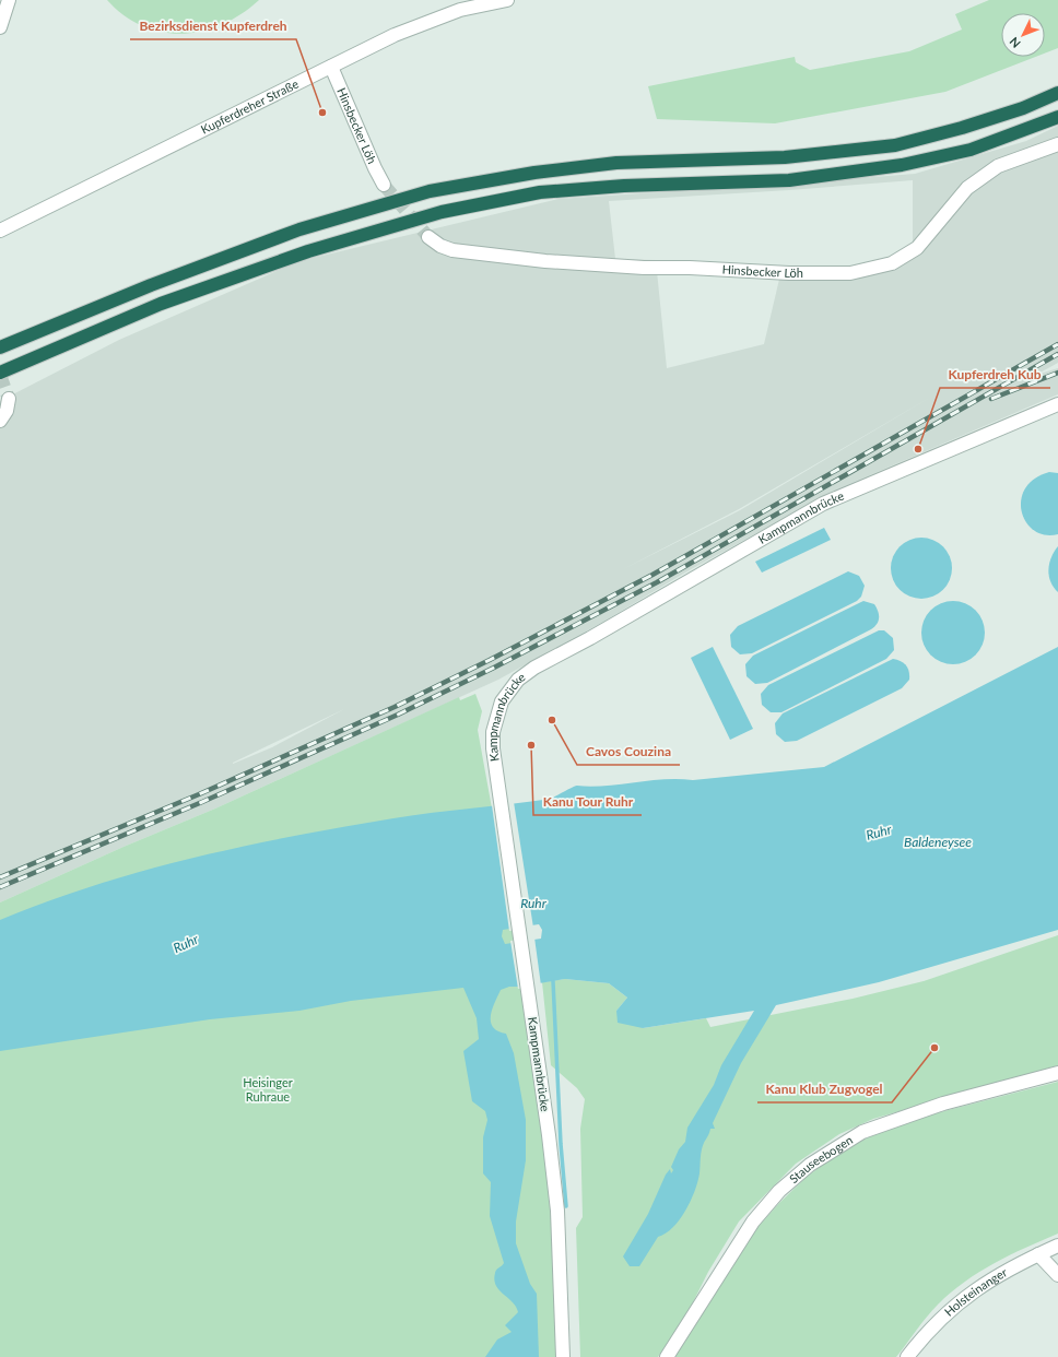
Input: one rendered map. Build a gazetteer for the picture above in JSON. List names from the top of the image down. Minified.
{"streets":{"street":["Kupferdreher Straße","Hinsbecker Löh","Kampmannbrücke","Stauseebogen","Holsteinanger"]},"crossings":[["Kupferdreher Straße","Hinsbecker Löh"]],"water":["Ruhr","Baldeneysee"],"parks":["Heisinger Ruhraue"],"places":["Bezirksdienst Kupferdreh","Kupferdreh Kub","Cavos Couzina","Kanu Tour Ruhr","Kanu Klub Zugvogel"],"north":"bottom left"}
